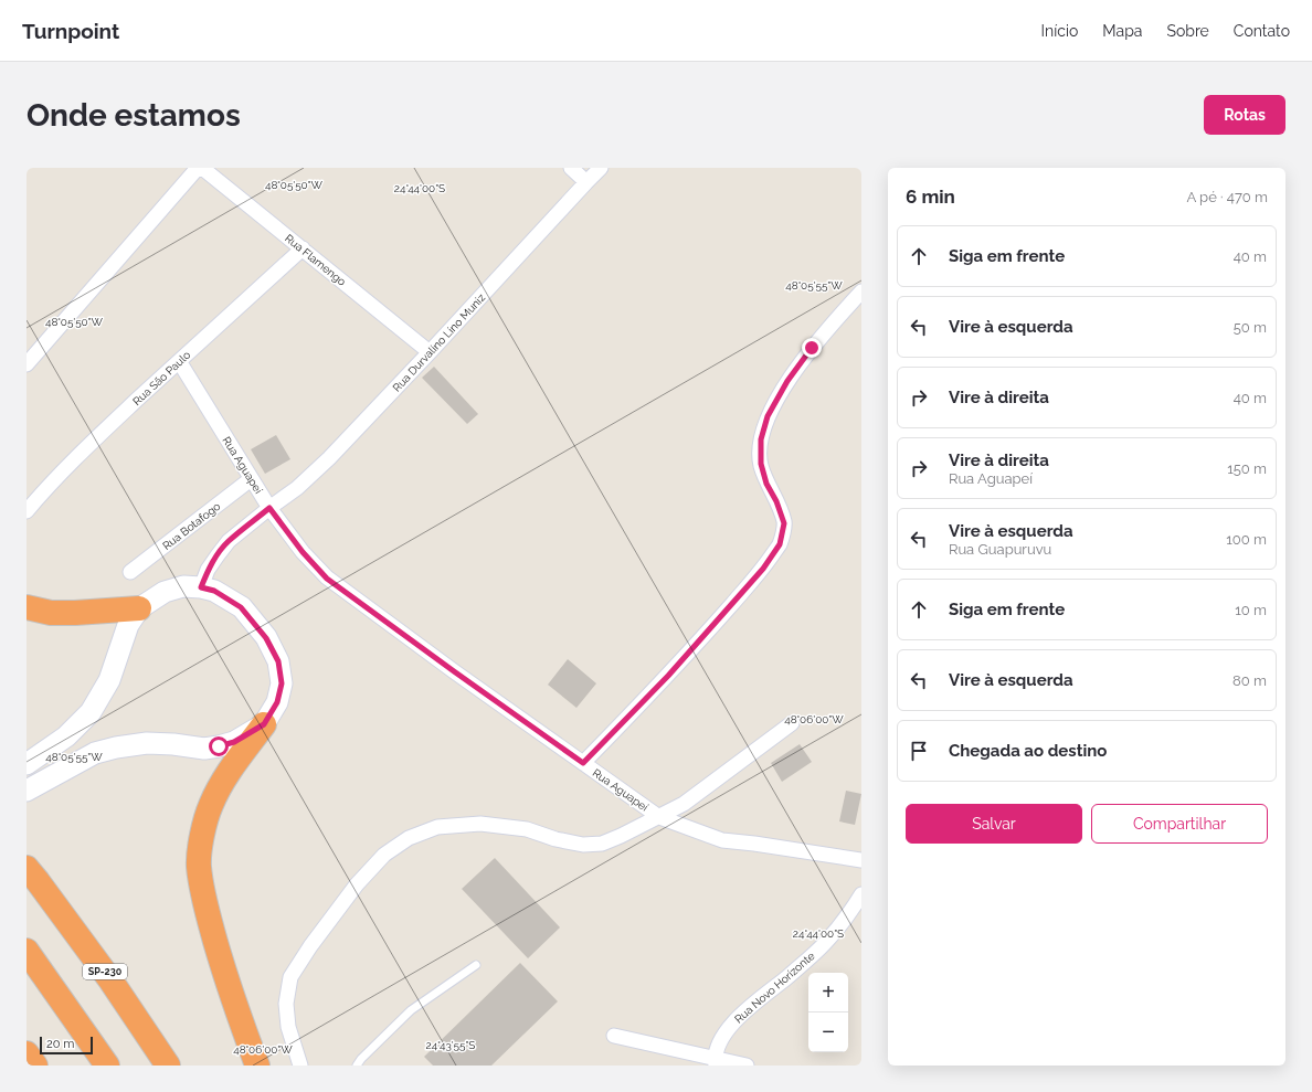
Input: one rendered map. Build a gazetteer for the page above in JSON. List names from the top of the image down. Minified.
{"streets":{"highway":["SP-230"],"street":["Rua Flamengo","Rua Durvalino Lino Muniz","Rua São Paulo","Rua Aguapeí","Rua Botafogo","Rua Novo Horizonte"]},"crossings":[["Rua Flamengo","Rua Durvalino Lino Muniz"],["Rua Flamengo","Rua São Paulo"],["Rua Durvalino Lino Muniz","Rua Aguapeí"],["Rua São Paulo","Rua Aguapeí"],["Rua Aguapeí","Rua Botafogo"]],"scale_bar":"20 m","page":{"header":"Turnpoint","nav":["Início","Mapa","Sobre","Contato"],"buttons":["Rotas",["Salvar","Compartilhar"]],"title":"Onde estamos","heading":["6 min","A pé · 470 m"],"list":[["Siga em frente","40 m"],["Vire à esquerda","50 m"],["Vire à direita","40 m"],["Vire à direita","Rua Aguapeí","150 m"],["Vire à esquerda","Rua Guapuruvu","100 m"],["Siga em frente","10 m"],["Vire à esquerda","80 m"],"Chegada ao destino"],"map_buttons":["+","−"],"scale":"20 m"},"coordinates":["48°05'50\"W","24°44'00\"S","48°05'55\"W","48°06'00\"W","24°43'55\"S"]}
